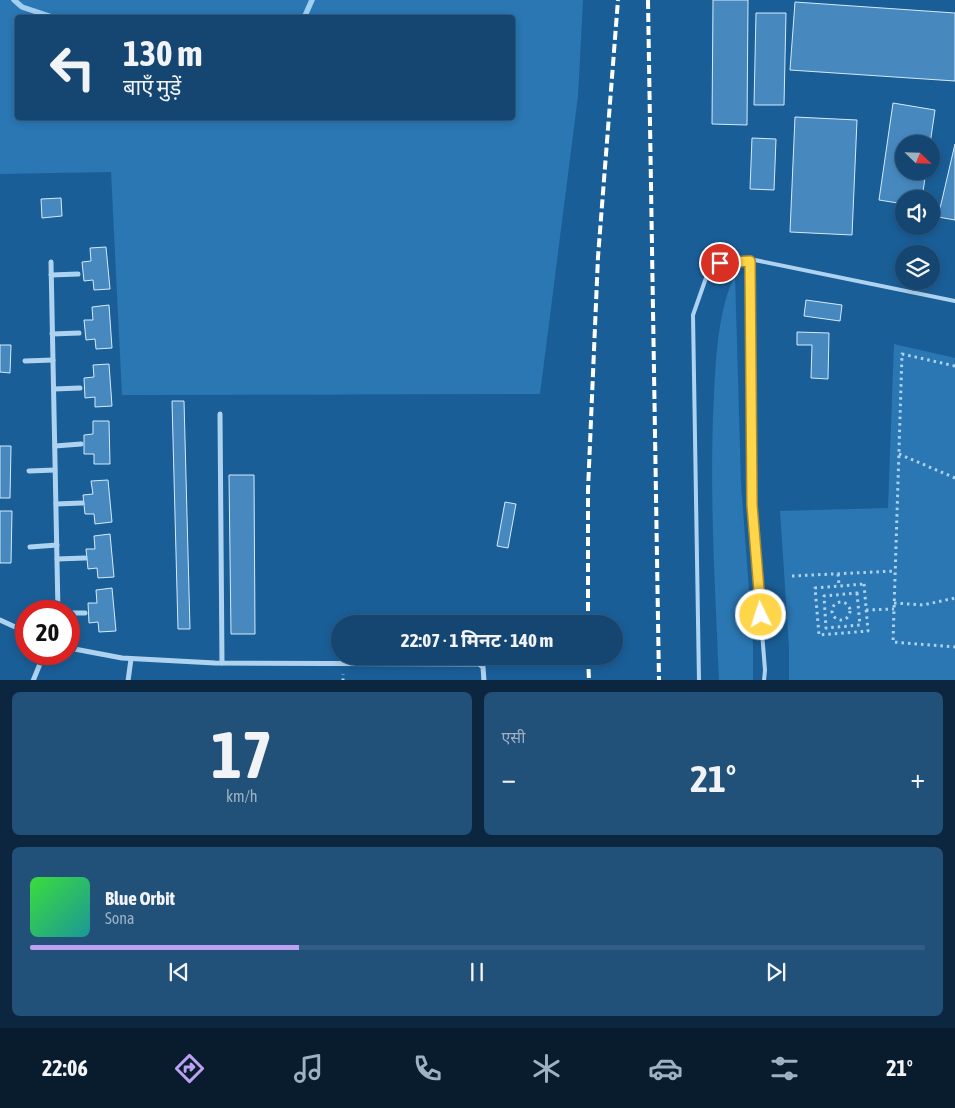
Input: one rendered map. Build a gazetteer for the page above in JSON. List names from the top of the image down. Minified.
{"north":"bottom right","page":{"turn":["130 m","बाएँ मुड़ें"],"limit":"20","trip":"22:07 · 1 मिनट · 140 m","tile":[["17","km/h"],"एसी"],"heat":["−","21°","+"],"song":["Blue Orbit","Sona"],"tabs":["22:06","21°"]}}
